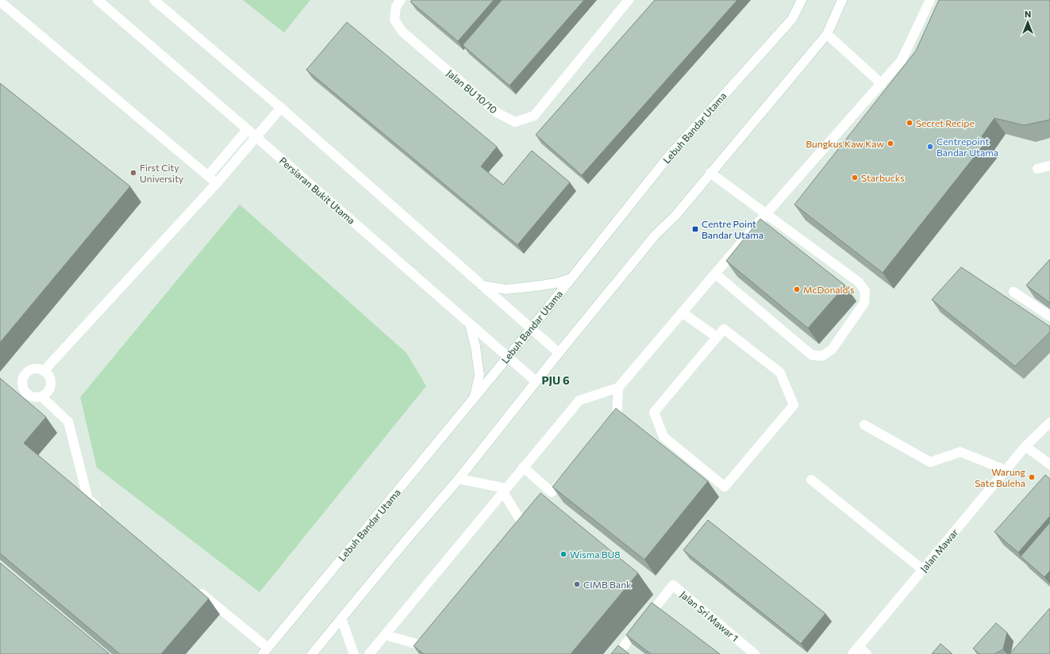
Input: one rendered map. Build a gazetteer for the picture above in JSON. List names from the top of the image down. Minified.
{"streets":{"street":["Jalan BU 10/10","Lebuh Bandar Utama","Persiaran Bukit Utama","Jalan Mawar","Jalan Sri Mawar 1"]},"crossings":[["Lebuh Bandar Utama","Persiaran Bukit Utama"]],"districts":["PJU 6"],"places":{"other":["Secret Recipe","Bungkus Kaw Kaw","Centrepoint Bandar Utama","First City University","Starbucks","McDonald's","Warung Sate Buleha","Wisma BU8","CIMB Bank"],"transit":["Centre Point Bandar Utama"]},"north":"top"}
